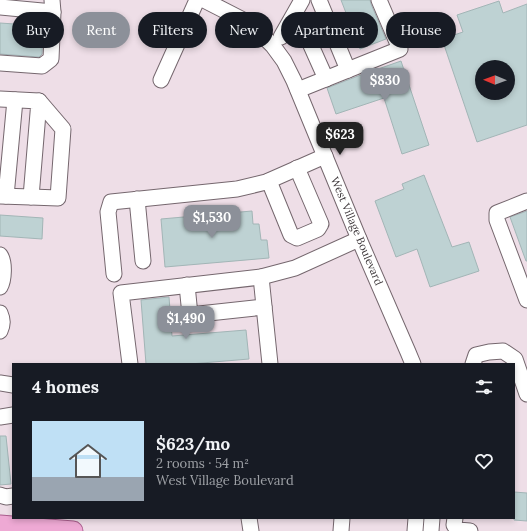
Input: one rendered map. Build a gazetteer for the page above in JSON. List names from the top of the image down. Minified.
{"streets":{"street":["West Village Boulevard"]},"north":"left","page":{"chip":["Buy","Rent","Filters","New","Apartment","House"],"price":["$830","$623","$1,530","$1,490"],"heading":"4 homes","list":[{"name":"$623/mo","note":"2 rooms · 54 m² · West Village Boulevard"}]}}
